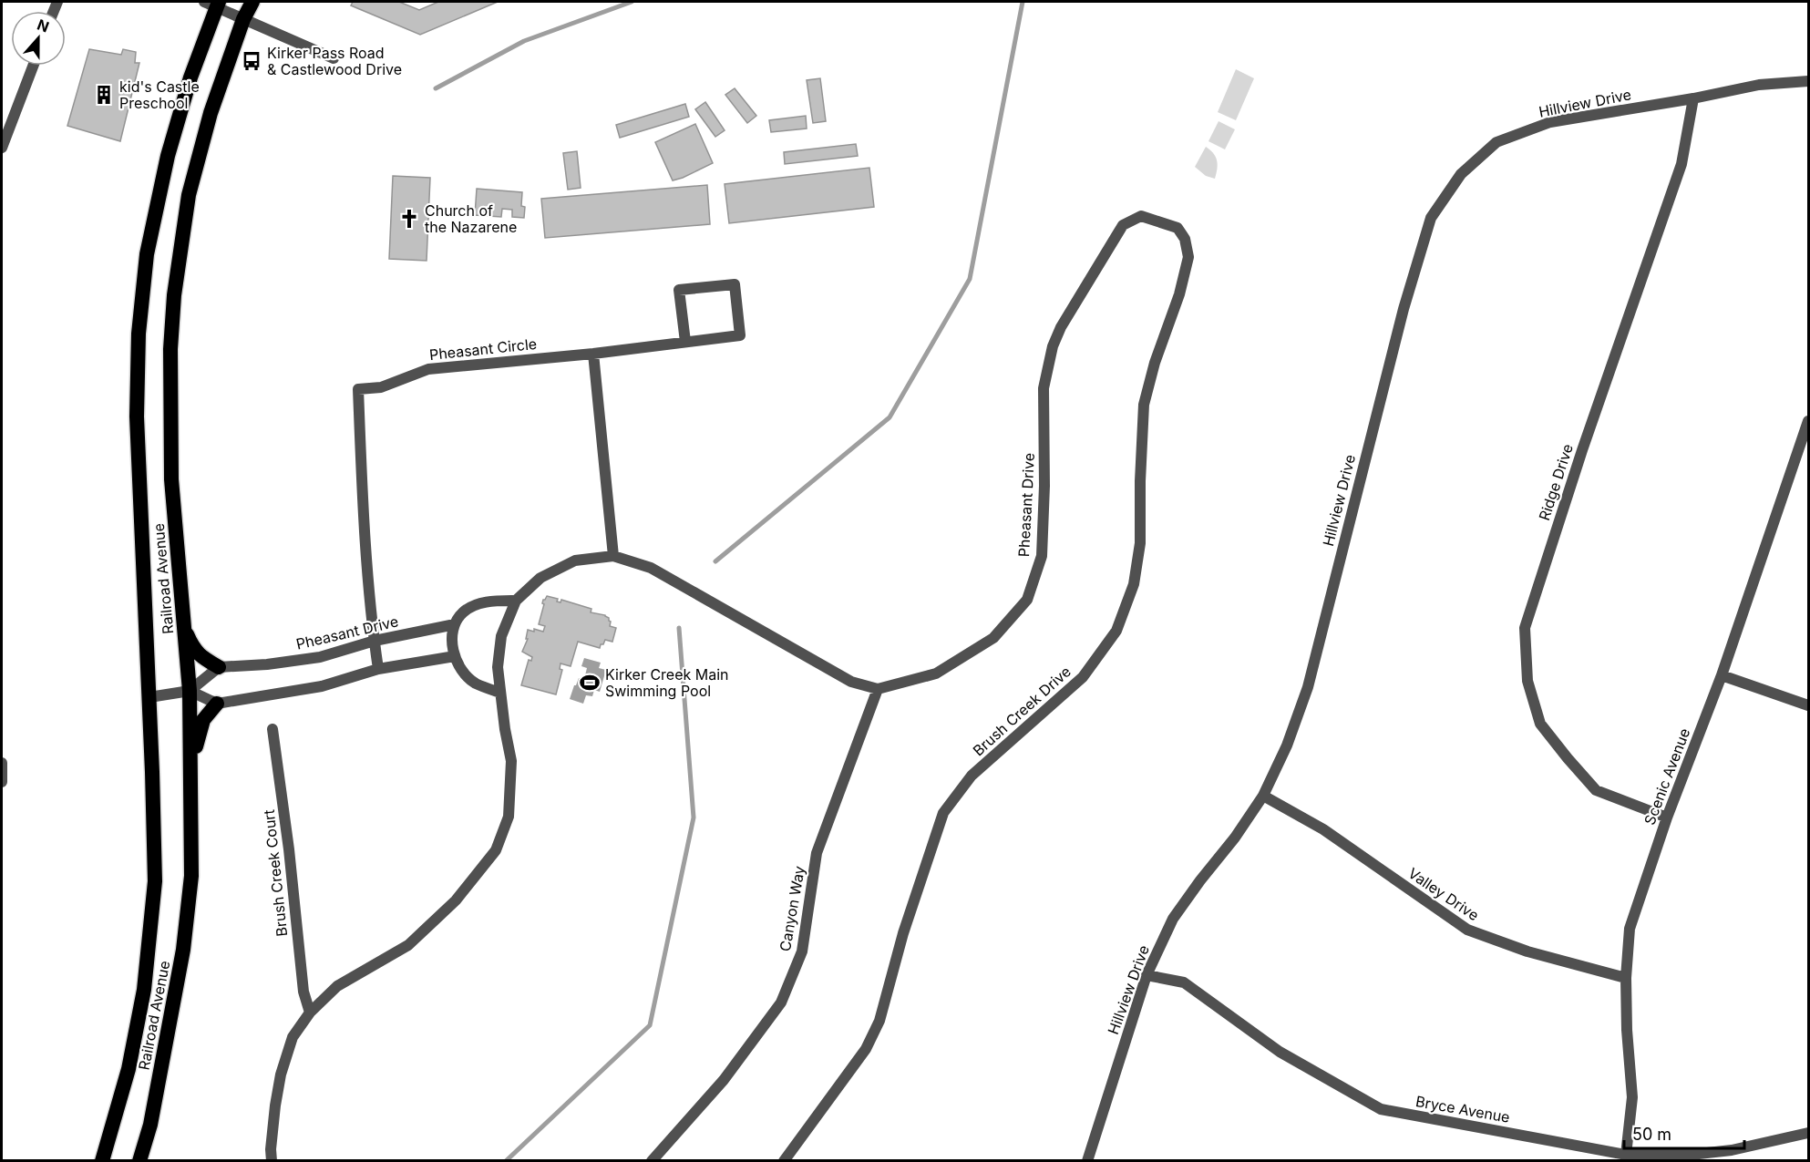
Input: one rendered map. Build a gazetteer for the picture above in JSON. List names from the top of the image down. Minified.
{"streets":{"highway":["Railroad Avenue"],"street":["Hillview Drive","Pheasant Circle","Ridge Drive","Pheasant Drive","Brush Creek Drive","Scenic Avenue","Brush Creek Court","Valley Drive","Canyon Way","Bryce Avenue"]},"crossings":[["Hillview Drive","Ridge Drive"],["Hillview Drive","Valley Drive"],["Hillview Drive","Bryce Avenue"],["Pheasant Circle","Pheasant Drive"],["Ridge Drive","Scenic Avenue"],["Pheasant Drive","Brush Creek Drive"],["Pheasant Drive","Canyon Way"],["Scenic Avenue","Valley Drive"],["Scenic Avenue","Bryce Avenue"]],"places":{"bus stop":["Kirker Pass Road & Castlewood Drive"],"building":["kid's Castle Preschool"],"church":["Church of the Nazarene"],"sports":["Kirker Creek Main Swimming Pool"]},"scale_bar":"50 m","north":"top"}
